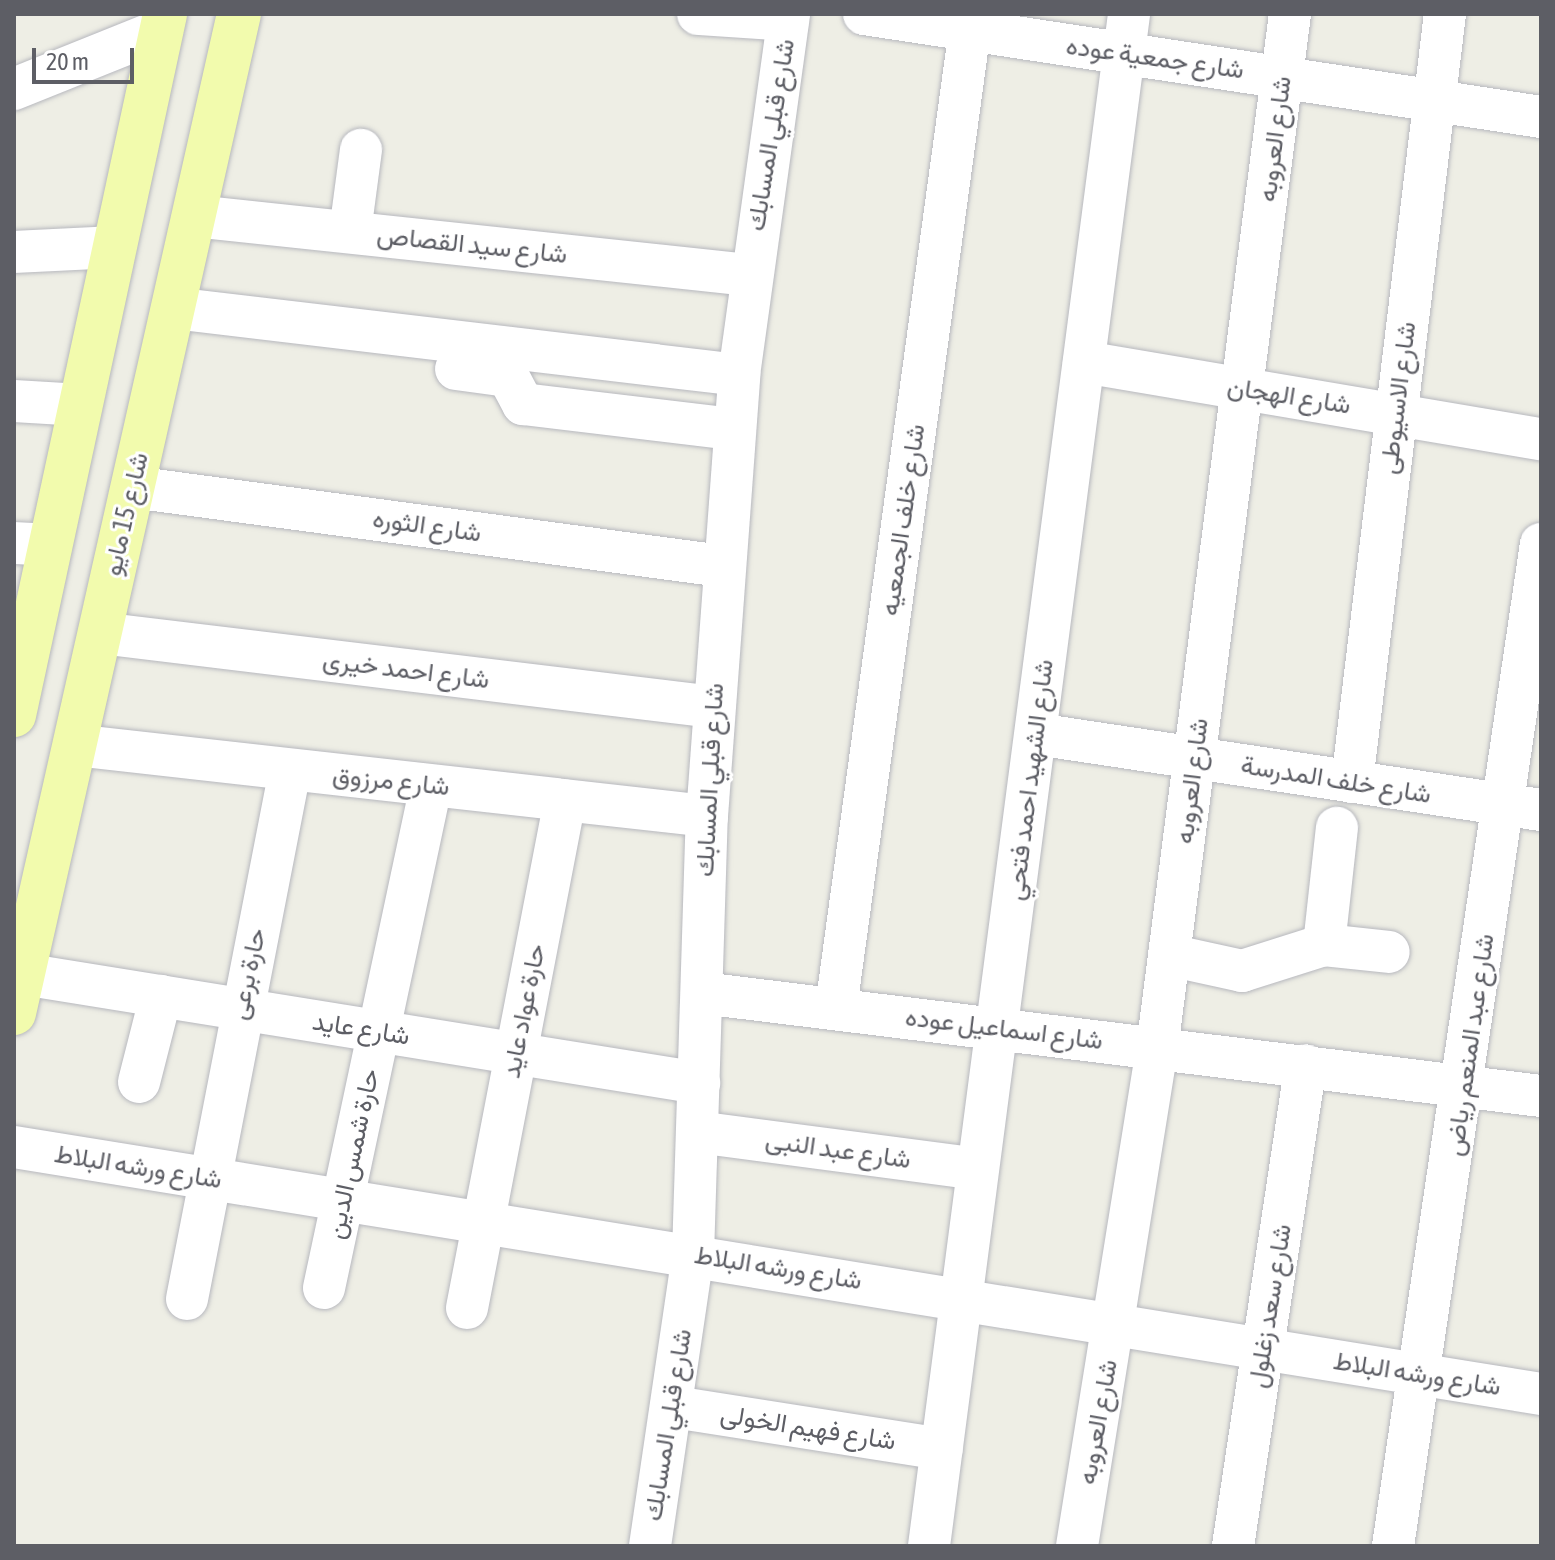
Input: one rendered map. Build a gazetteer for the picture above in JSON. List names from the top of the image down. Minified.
{"streets":{"main road":["شارع 15 مايو"],"street":["شارع جمعية عوده","شارع قبلي المسابك","شارع العروبه","شارع سيد القصاص","شارع الهجان","شارع الاسيوطى","شارع خلف الجمعيه","شارع الثوره","شارع احمد خيرى","شارع الشهيد احمد فتحي","شارع خلف المدرسة","شارع مرزوق","حارة برعى","حارة عواد عايد","شارع عايد","شارع اسماعيل عوده","شارع عبد المنعم رياض","شارع عبد النبى","حارة شمس الدين","شارع ورشه البلاط","شارع سعد زغلول","شارع فهيم الخولى"]},"crossings":[["شارع جمعية عوده","شارع العروبه"],["شارع جمعية عوده","شارع الاسيوطى"],["شارع جمعية عوده","شارع خلف الجمعيه"],["شارع جمعية عوده","شارع الشهيد احمد فتحي"],["شارع قبلي المسابك","شارع سيد القصاص"],["شارع قبلي المسابك","شارع الثوره"],["شارع قبلي المسابك","شارع احمد خيرى"],["شارع قبلي المسابك","شارع مرزوق"],["شارع قبلي المسابك","شارع عايد"],["شارع قبلي المسابك","شارع اسماعيل عوده"],["شارع قبلي المسابك","شارع عبد النبى"],["شارع قبلي المسابك","شارع ورشه البلاط"],["شارع قبلي المسابك","شارع فهيم الخولى"],["شارع العروبه","شارع الهجان"],["شارع العروبه","شارع خلف المدرسة"],["شارع العروبه","شارع اسماعيل عوده"],["شارع العروبه","شارع ورشه البلاط"],["شارع سيد القصاص","شارع 15 مايو"],["شارع الهجان","شارع الاسيوطى"],["شارع الهجان","شارع الشهيد احمد فتحي"],["شارع الاسيوطى","شارع خلف المدرسة"],["شارع 15 مايو","شارع الثوره"],["شارع 15 مايو","شارع احمد خيرى"],["شارع 15 مايو","شارع مرزوق"],["شارع 15 مايو","شارع عايد"],["شارع خلف الجمعيه","شارع اسماعيل عوده"],["شارع الشهيد احمد فتحي","شارع خلف المدرسة"],["شارع الشهيد احمد فتحي","شارع اسماعيل عوده"],["شارع الشهيد احمد فتحي","شارع عبد النبى"],["شارع الشهيد احمد فتحي","شارع ورشه البلاط"],["شارع الشهيد احمد فتحي","شارع فهيم الخولى"],["شارع خلف المدرسة","شارع عبد المنعم رياض"],["شارع مرزوق","حارة برعى"],["شارع مرزوق","حارة عواد عايد"],["شارع مرزوق","حارة شمس الدين"],["حارة برعى","شارع عايد"],["حارة برعى","شارع ورشه البلاط"],["حارة عواد عايد","شارع عايد"],["حارة عواد عايد","شارع ورشه البلاط"],["شارع عايد","حارة شمس الدين"],["شارع اسماعيل عوده","شارع عبد المنعم رياض"],["شارع اسماعيل عوده","شارع سعد زغلول"],["شارع عبد المنعم رياض","شارع ورشه البلاط"],["حارة شمس الدين","شارع ورشه البلاط"],["شارع ورشه البلاط","شارع سعد زغلول"]],"scale_bar":"20 m"}
